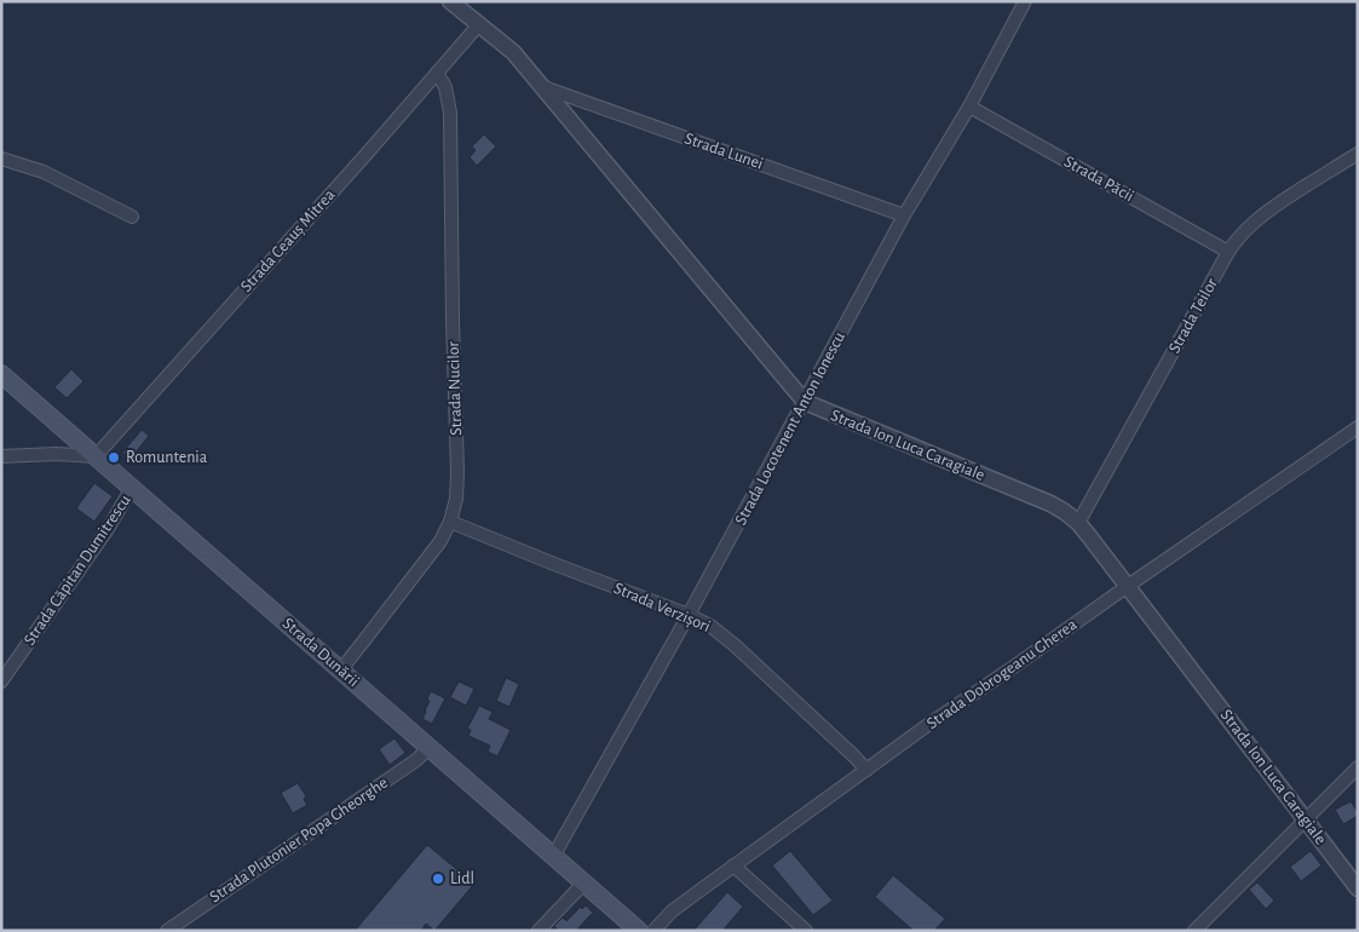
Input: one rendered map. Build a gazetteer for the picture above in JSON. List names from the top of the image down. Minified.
{"streets":{"main road":["Strada Dunării"],"street":["Strada Lunei","Strada Păcii","Strada Ceauș Mitrea","Strada Teilor","Strada Nucilor","Strada Locotenent Anton Ionescu","Strada Ion Luca Caragiale","Strada Căpitan Dumitrescu","Strada Verzișori","Strada Dobrogeanu Gherea","Strada Plutonier Popa Gheorghe"]},"crossings":[["Strada Lunei","Strada Locotenent Anton Ionescu"],["Strada Lunei","Strada Ion Luca Caragiale"],["Strada Păcii","Strada Teilor"],["Strada Păcii","Strada Locotenent Anton Ionescu"],["Strada Ceauș Mitrea","Strada Nucilor"],["Strada Ceauș Mitrea","Strada Ion Luca Caragiale"],["Strada Ceauș Mitrea","Strada Dunării"],["Strada Teilor","Strada Ion Luca Caragiale"],["Strada Nucilor","Strada Verzișori"],["Strada Nucilor","Strada Dunării"],["Strada Locotenent Anton Ionescu","Strada Ion Luca Caragiale"],["Strada Locotenent Anton Ionescu","Strada Verzișori"],["Strada Locotenent Anton Ionescu","Strada Dunării"],["Strada Ion Luca Caragiale","Strada Dobrogeanu Gherea"],["Strada Căpitan Dumitrescu","Strada Dunării"],["Strada Verzișori","Strada Dobrogeanu Gherea"],["Strada Dunării","Strada Plutonier Popa Gheorghe"]],"places":["Romuntenia","Lidl"]}
